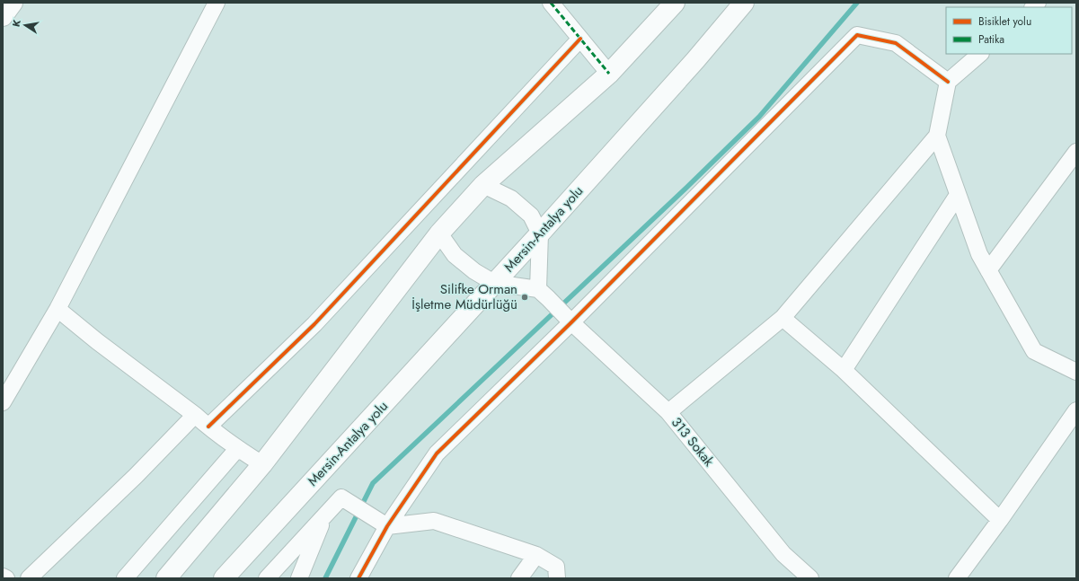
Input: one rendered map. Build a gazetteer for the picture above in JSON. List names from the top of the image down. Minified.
{"streets":{"main road":["Mersin-Antalya yolu"],"street":["313 Sokak"]},"places":["Silifke Orman İşletme Müdürlüğü"],"legend":["Bisiklet yolu","Patika"],"north":"left"}
